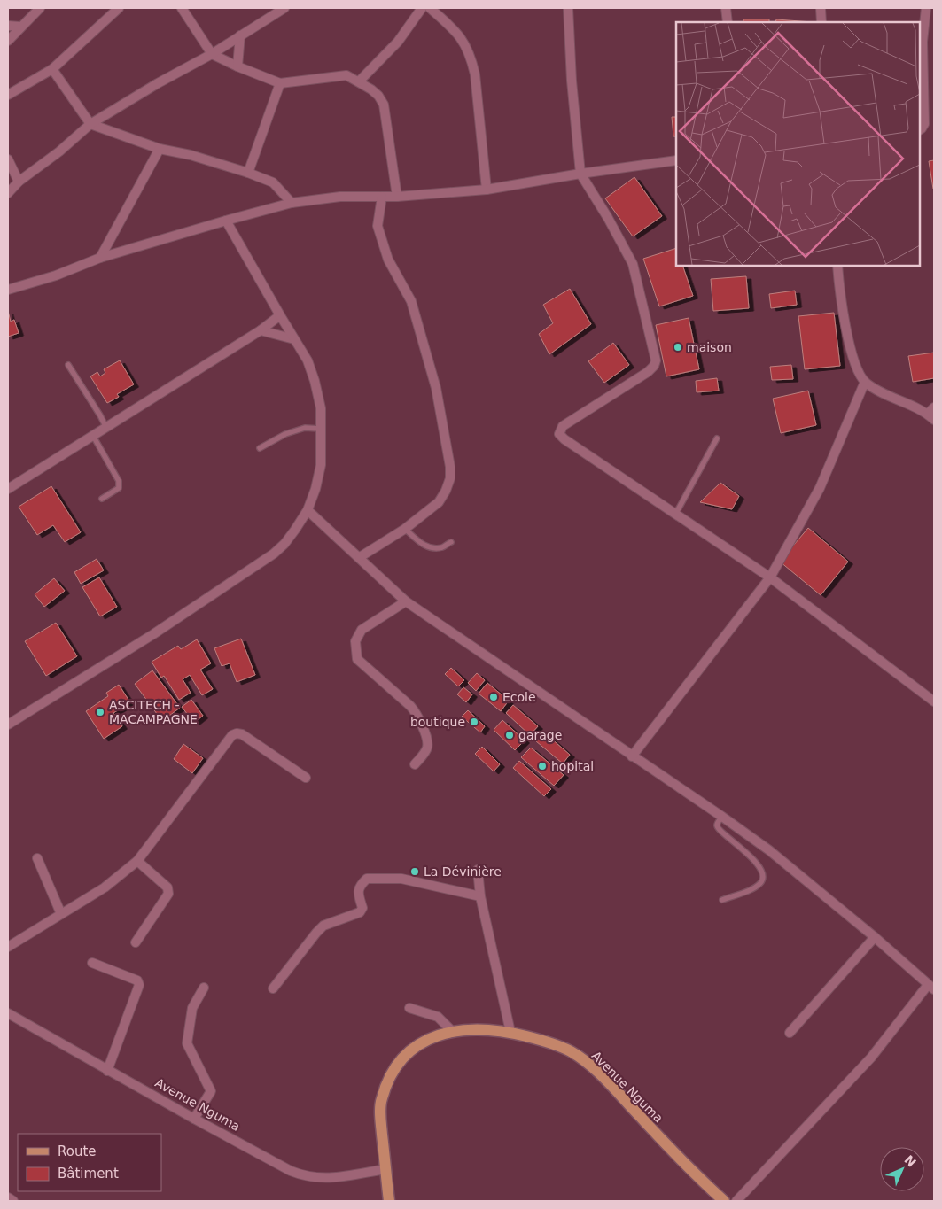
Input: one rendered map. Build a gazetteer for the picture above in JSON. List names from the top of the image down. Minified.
{"streets":{"main road":["Avenue Nguma"]},"places":["maison","Ecole","ASCITECH - MACAMPAGNE","boutique","garage","hopital","La Dévinière"],"legend":["Route","Bâtiment"],"north":"top right"}
